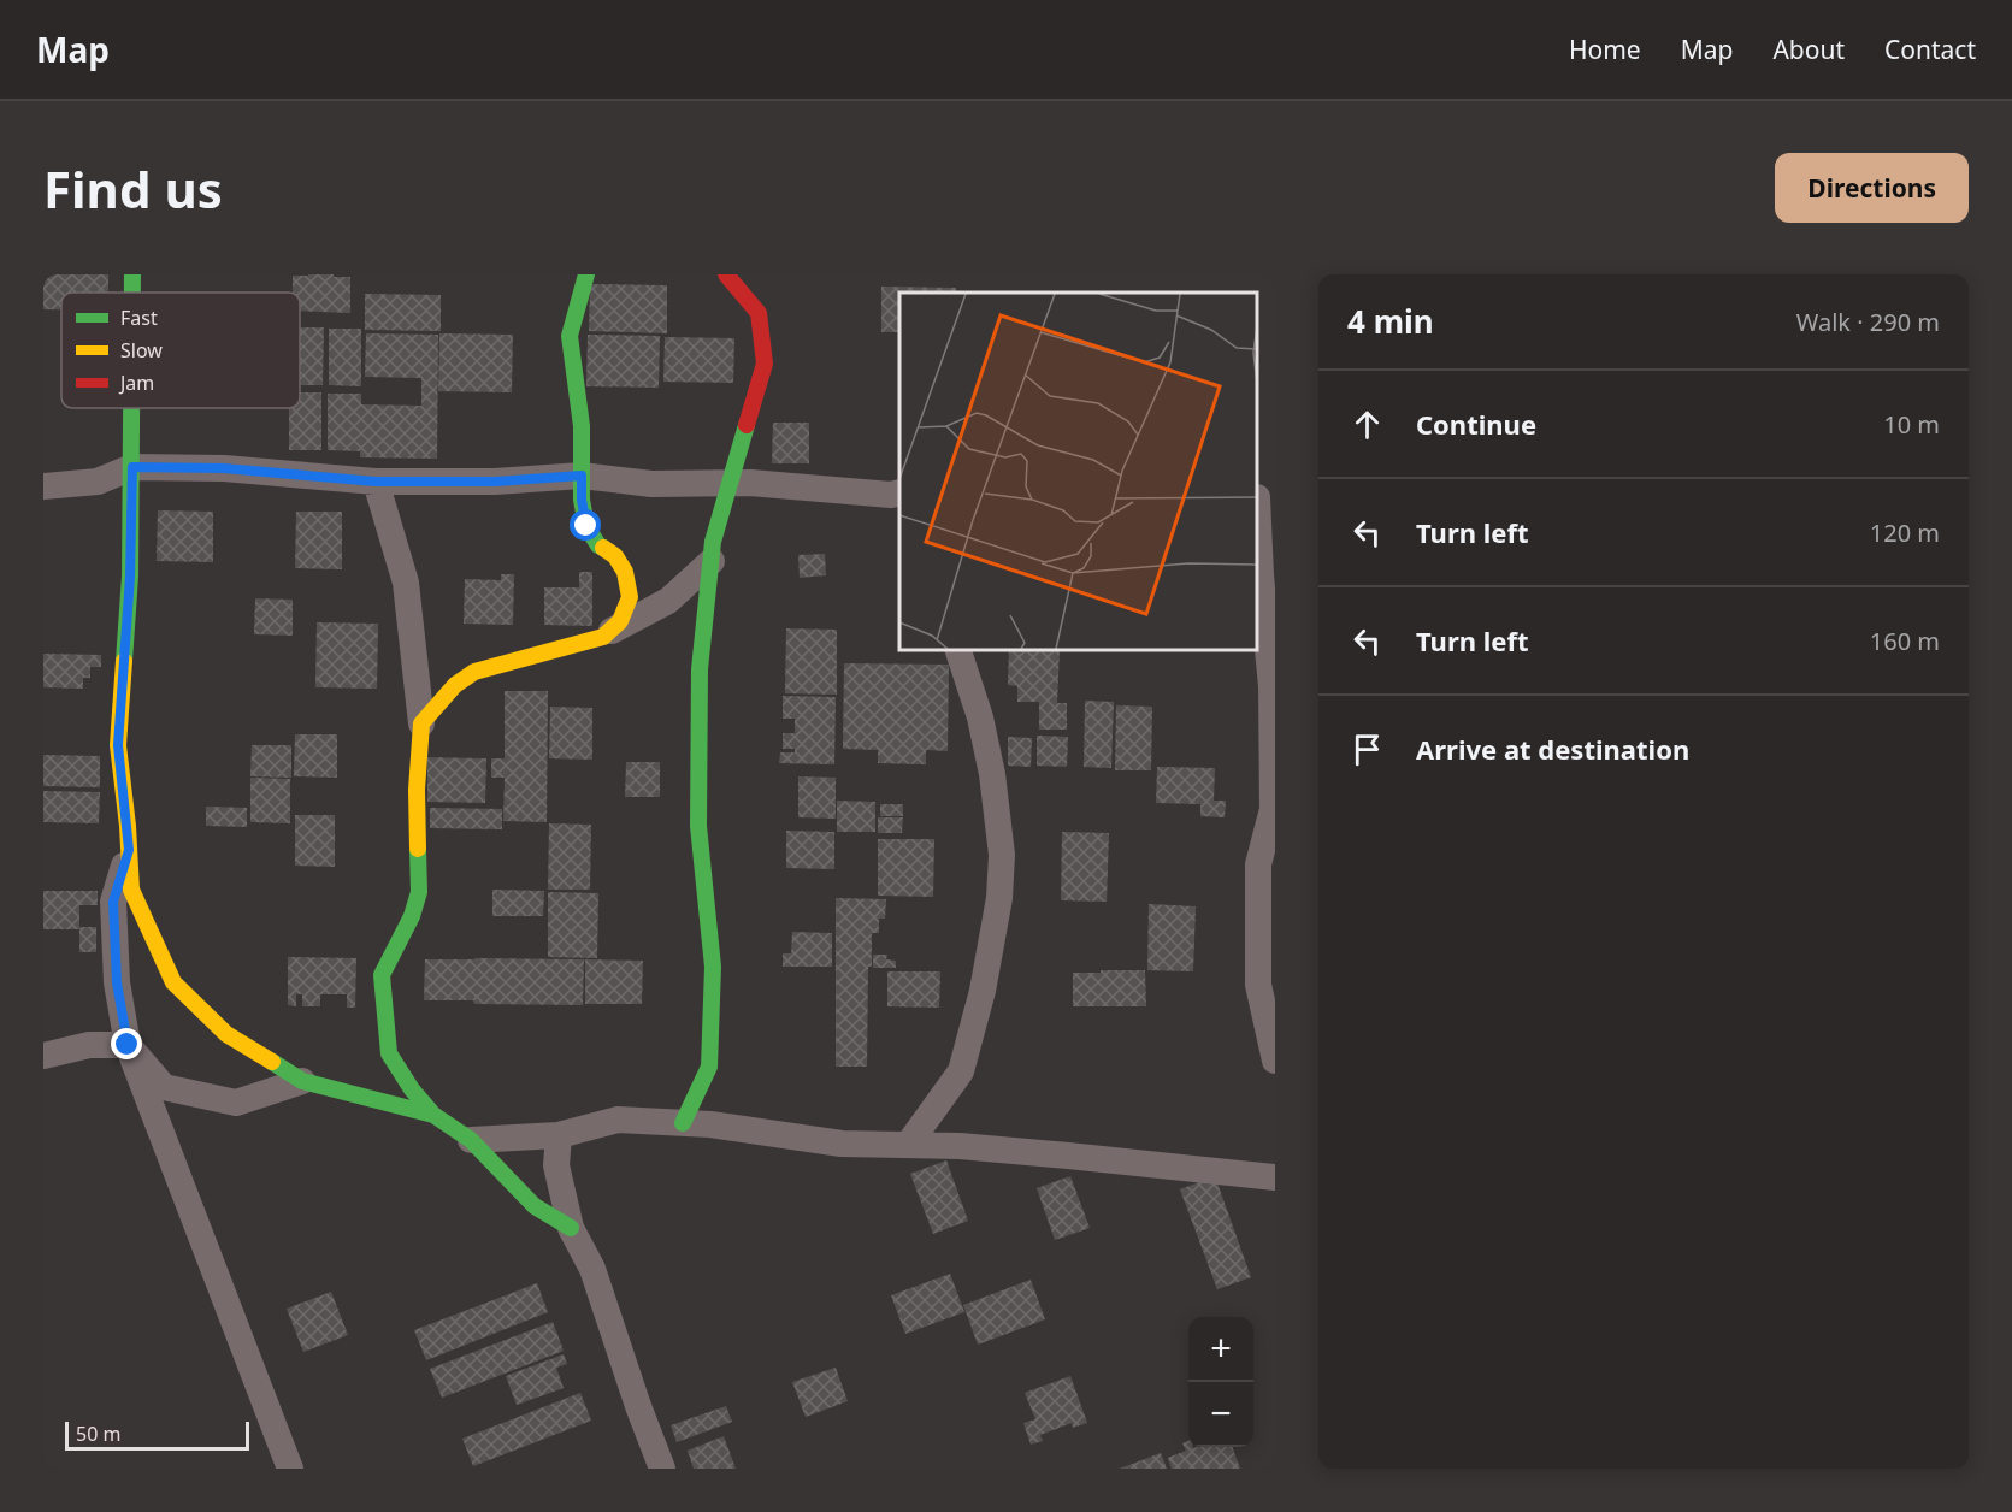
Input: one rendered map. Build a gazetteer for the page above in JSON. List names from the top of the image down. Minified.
{"legend":["Fast","Slow","Jam"],"scale_bar":"50 m","page":{"header":"Map","nav":["Home","Map","About","Contact"],"buttons":"Directions","title":"Find us","heading":["4 min","Walk · 290 m"],"list":[["Continue","10 m"],["Turn left","120 m"],["Turn left","160 m"],"Arrive at destination"],"map_buttons":["+","−"],"scale":"50 m"}}
